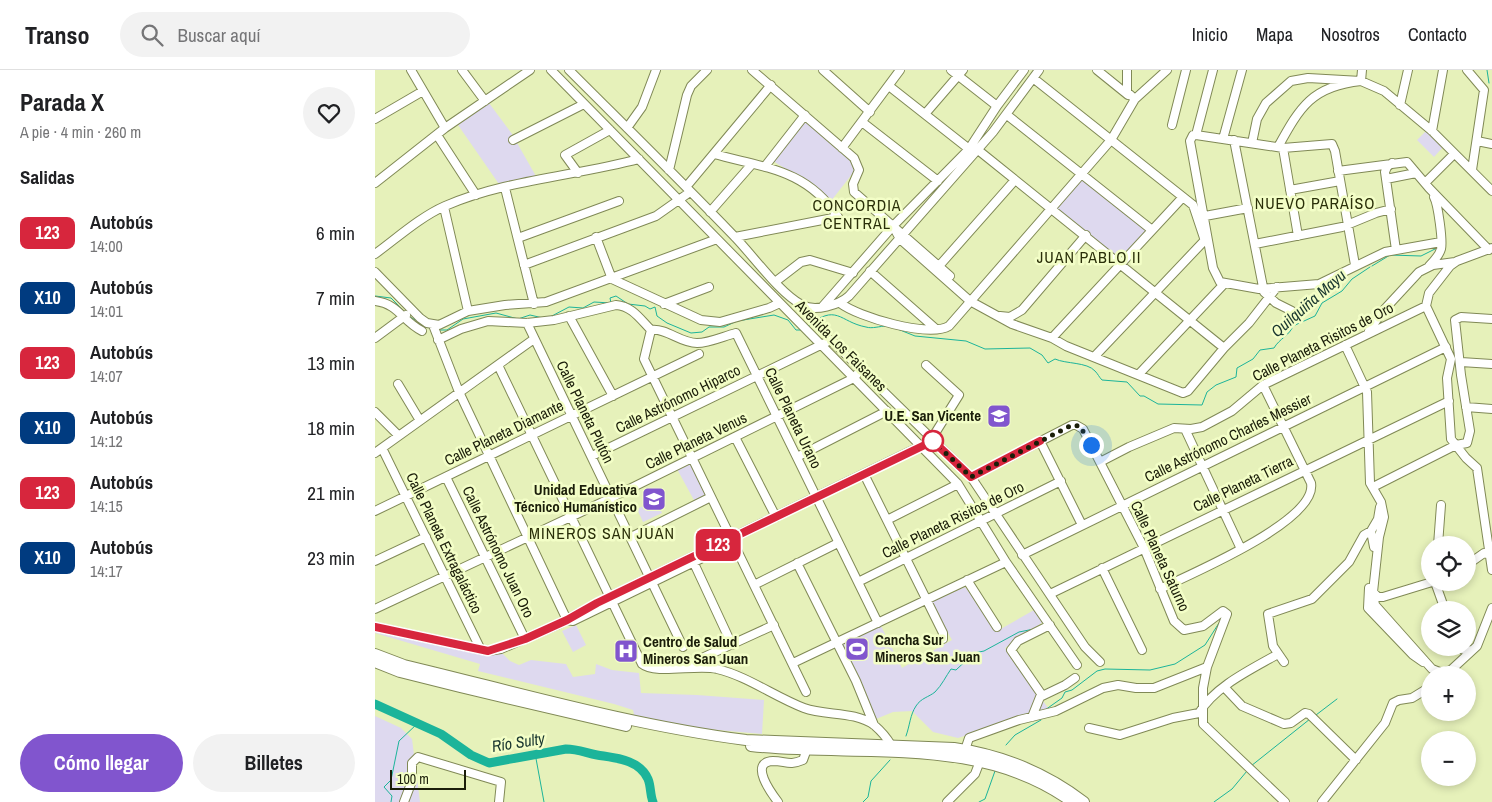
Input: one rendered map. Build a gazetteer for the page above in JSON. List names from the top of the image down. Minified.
{"streets":{"street":["Calle Planeta Risitos de Oro","Avenida Los Faisanes","Calle Astrónomo Hiparco","Calle Planeta Plutón","Calle Planeta Urano","Calle Planeta Diamante","Calle Astrónomo Charles Messier","Calle Planeta Venus","Calle Planeta Tierra","Calle Planeta Extragaláctico","Calle Astrónomo Juan Oro","Calle Planeta Saturno"]},"crossings":[["Calle Planeta Risitos de Oro","Avenida Los Faisanes"],["Calle Planeta Risitos de Oro","Calle Planeta Urano"],["Calle Planeta Risitos de Oro","Calle Planeta Saturno"],["Avenida Los Faisanes","Calle Astrónomo Hiparco"],["Avenida Los Faisanes","Calle Astrónomo Charles Messier"],["Avenida Los Faisanes","Calle Planeta Venus"],["Avenida Los Faisanes","Calle Planeta Tierra"],["Calle Astrónomo Hiparco","Calle Planeta Plutón"],["Calle Astrónomo Hiparco","Calle Planeta Urano"],["Calle Planeta Plutón","Calle Planeta Diamante"],["Calle Planeta Plutón","Calle Planeta Venus"],["Calle Planeta Urano","Calle Planeta Venus"],["Calle Planeta Diamante","Calle Planeta Extragaláctico"],["Calle Planeta Diamante","Calle Astrónomo Juan Oro"],["Calle Astrónomo Charles Messier","Calle Planeta Saturno"],["Calle Planeta Venus","Calle Planeta Extragaláctico"],["Calle Planeta Venus","Calle Astrónomo Juan Oro"],["Calle Planeta Tierra","Calle Planeta Saturno"]],"districts":["NUEVO PARAÍSO","CONCORDIA CENTRAL","JUAN PABLO II","MINEROS SAN JUAN"],"water":["Quilquiña Mayu","Río Sulty"],"places":{"school or university":["U.E. San Vicente","Unidad Educativa Técnico Humanístico"],"sports":["Cancha Sur Mineros San Juan"],"hospital":["Centro de Salud Mineros San Juan"]},"lines":["bus line 123"],"scale_bar":"100 m","page":{"header":"Transo","search":"Buscar aquí","nav":["Inicio","Mapa","Nosotros","Contacto"],"heading":[["Parada X","A pie · 4 min · 260 m"],"Salidas"],"on_map":"123","list":[{"mark":"123","name":"Autobús","note":"14:00","value":"6 min"},{"mark":"X10","name":"Autobús","note":"14:01","value":"7 min"},{"mark":"123","name":"Autobús","note":"14:07","value":"13 min"},{"mark":"X10","name":"Autobús","note":"14:12","value":"18 min"},{"mark":"123","name":"Autobús","note":"14:15","value":"21 min"},{"mark":"X10","name":"Autobús","note":"14:17","value":"23 min"}],"map_buttons":["+","−"],"buttons":["Cómo llegar","Billetes"],"scale":"100 m"}}
